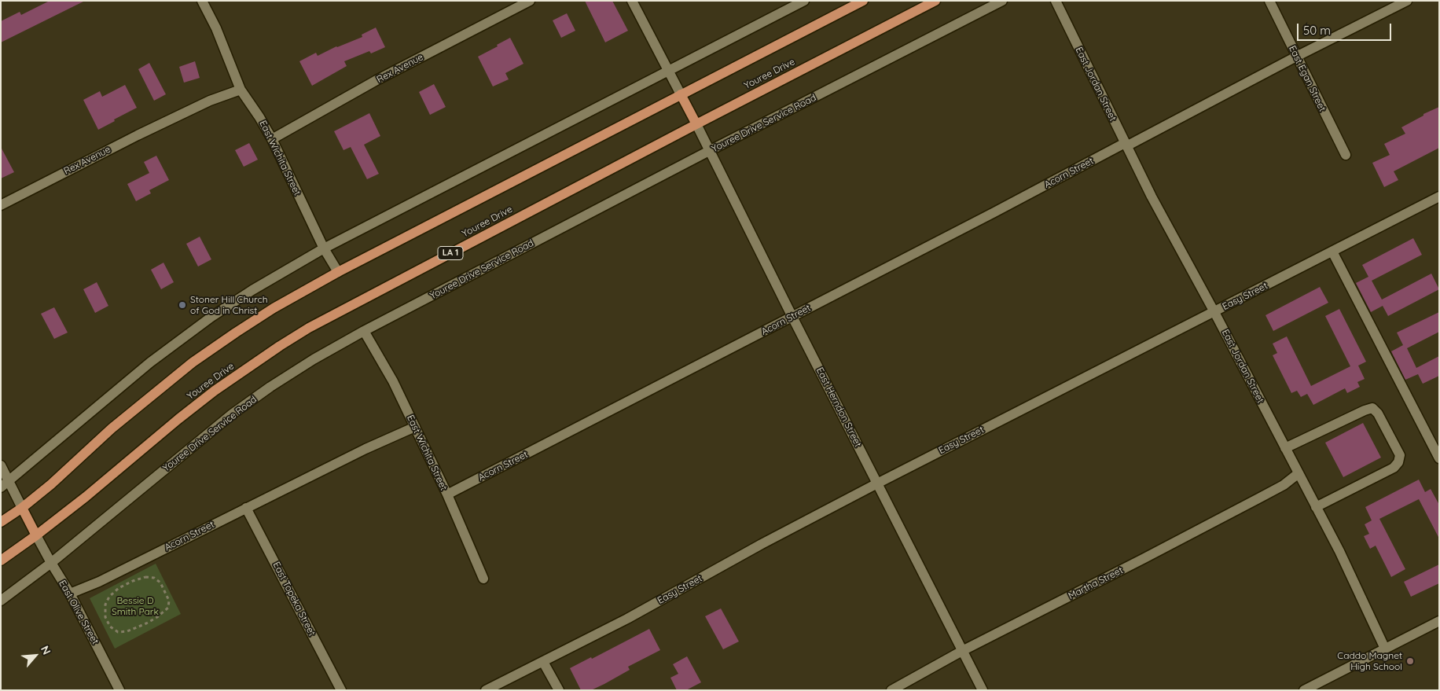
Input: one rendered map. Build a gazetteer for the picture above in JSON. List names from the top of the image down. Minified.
{"streets":{"main road":["Youree Drive","LA 1"],"street":["Rex Avenue","East Egan Street","East Jordan Street","Youree Drive Service Road","East Wichita Street","Acorn Street","Easy Street","East Herndon Street","Martha Street","East Topeka Street","East Olive Street"]},"crossings":[["Rex Avenue","East Wichita Street"],["Youree Drive","East Herndon Street"],["Youree Drive","East Olive Street"],["East Egan Street","Acorn Street"],["East Jordan Street","Acorn Street"],["East Jordan Street","Easy Street"],["East Jordan Street","Martha Street"],["Youree Drive Service Road","East Wichita Street"],["Youree Drive Service Road","East Herndon Street"],["Youree Drive Service Road","East Olive Street"],["East Wichita Street","Acorn Street"],["Acorn Street","East Herndon Street"],["Acorn Street","East Topeka Street"],["Acorn Street","East Olive Street"],["Easy Street","East Herndon Street"],["East Herndon Street","Martha Street"]],"parks":["Bessie D Smith Park"],"places":["Stoner Hill Church of God in Christ","Caddo Magnet High School"],"scale_bar":"50 m","north":"top right"}
